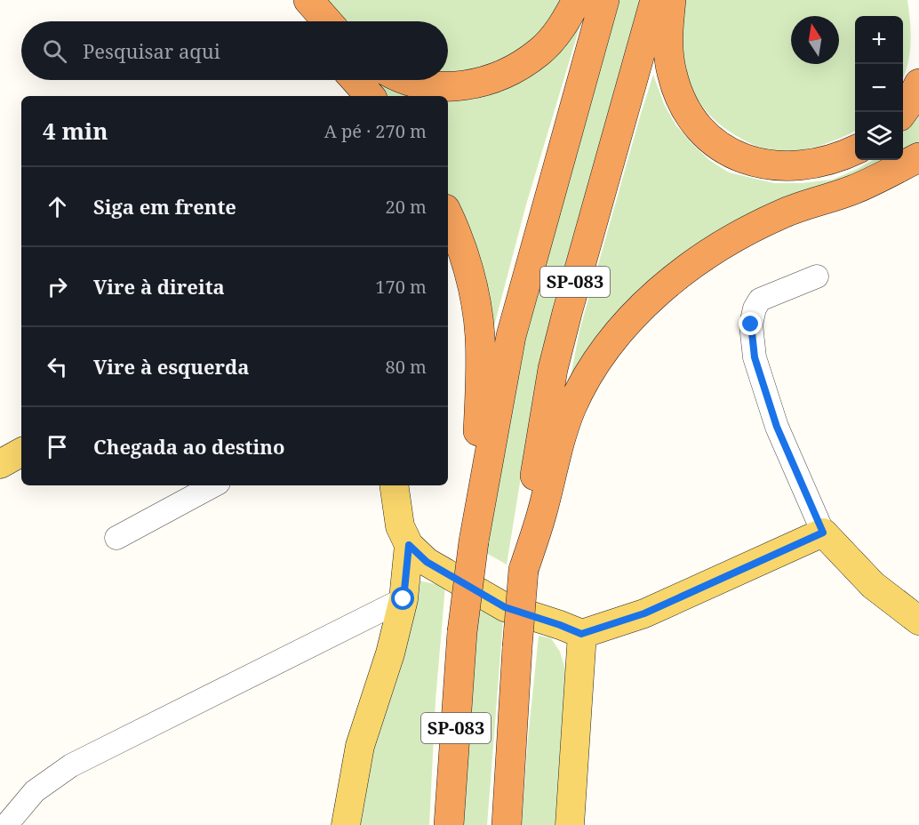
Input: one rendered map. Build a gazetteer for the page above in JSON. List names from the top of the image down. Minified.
{"streets":{"highway":["SP-083"]},"north":"top","page":{"map_buttons":["+","−"],"search":"Pesquisar aqui","heading":["4 min","A pé · 270 m"],"list":[["Siga em frente","20 m"],["Vire à direita","170 m"],["Vire à esquerda","80 m"],"Chegada ao destino"]}}
